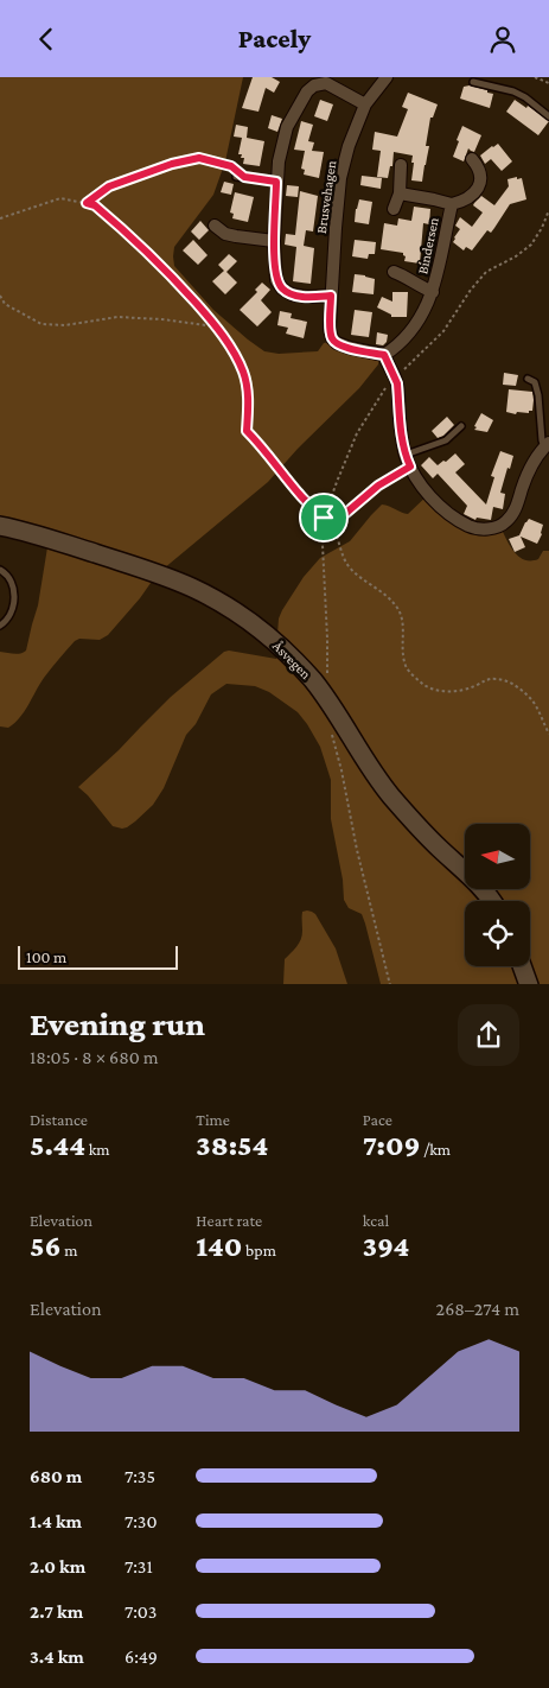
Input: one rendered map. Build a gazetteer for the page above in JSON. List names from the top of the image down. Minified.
{"streets":{"main road":["Åsvegen"],"street":["Brusvehagen","Bindersen"]},"crossings":[["Brusvehagen","Bindersen"]],"scale_bar":"100 m","north":"left","page":{"header":"Pacely","scale":"100 m","heading":["Evening run","18:05 · 8 × 680 m"],"stats":[["Distance","5.44 km"],["Time","38:54"],["Pace","7:09 /km"],["Elevation","56 m"],["Heart rate","140 bpm"],["kcal","394"]],"chart":["Elevation","268–274 m"],"list":[{"name":"680 m","note":"7:35"},{"name":"1.4 km","note":"7:30"},{"name":"2.0 km","note":"7:31"},{"name":"2.7 km","note":"7:03"},{"name":"3.4 km","note":"6:49"}]}}
